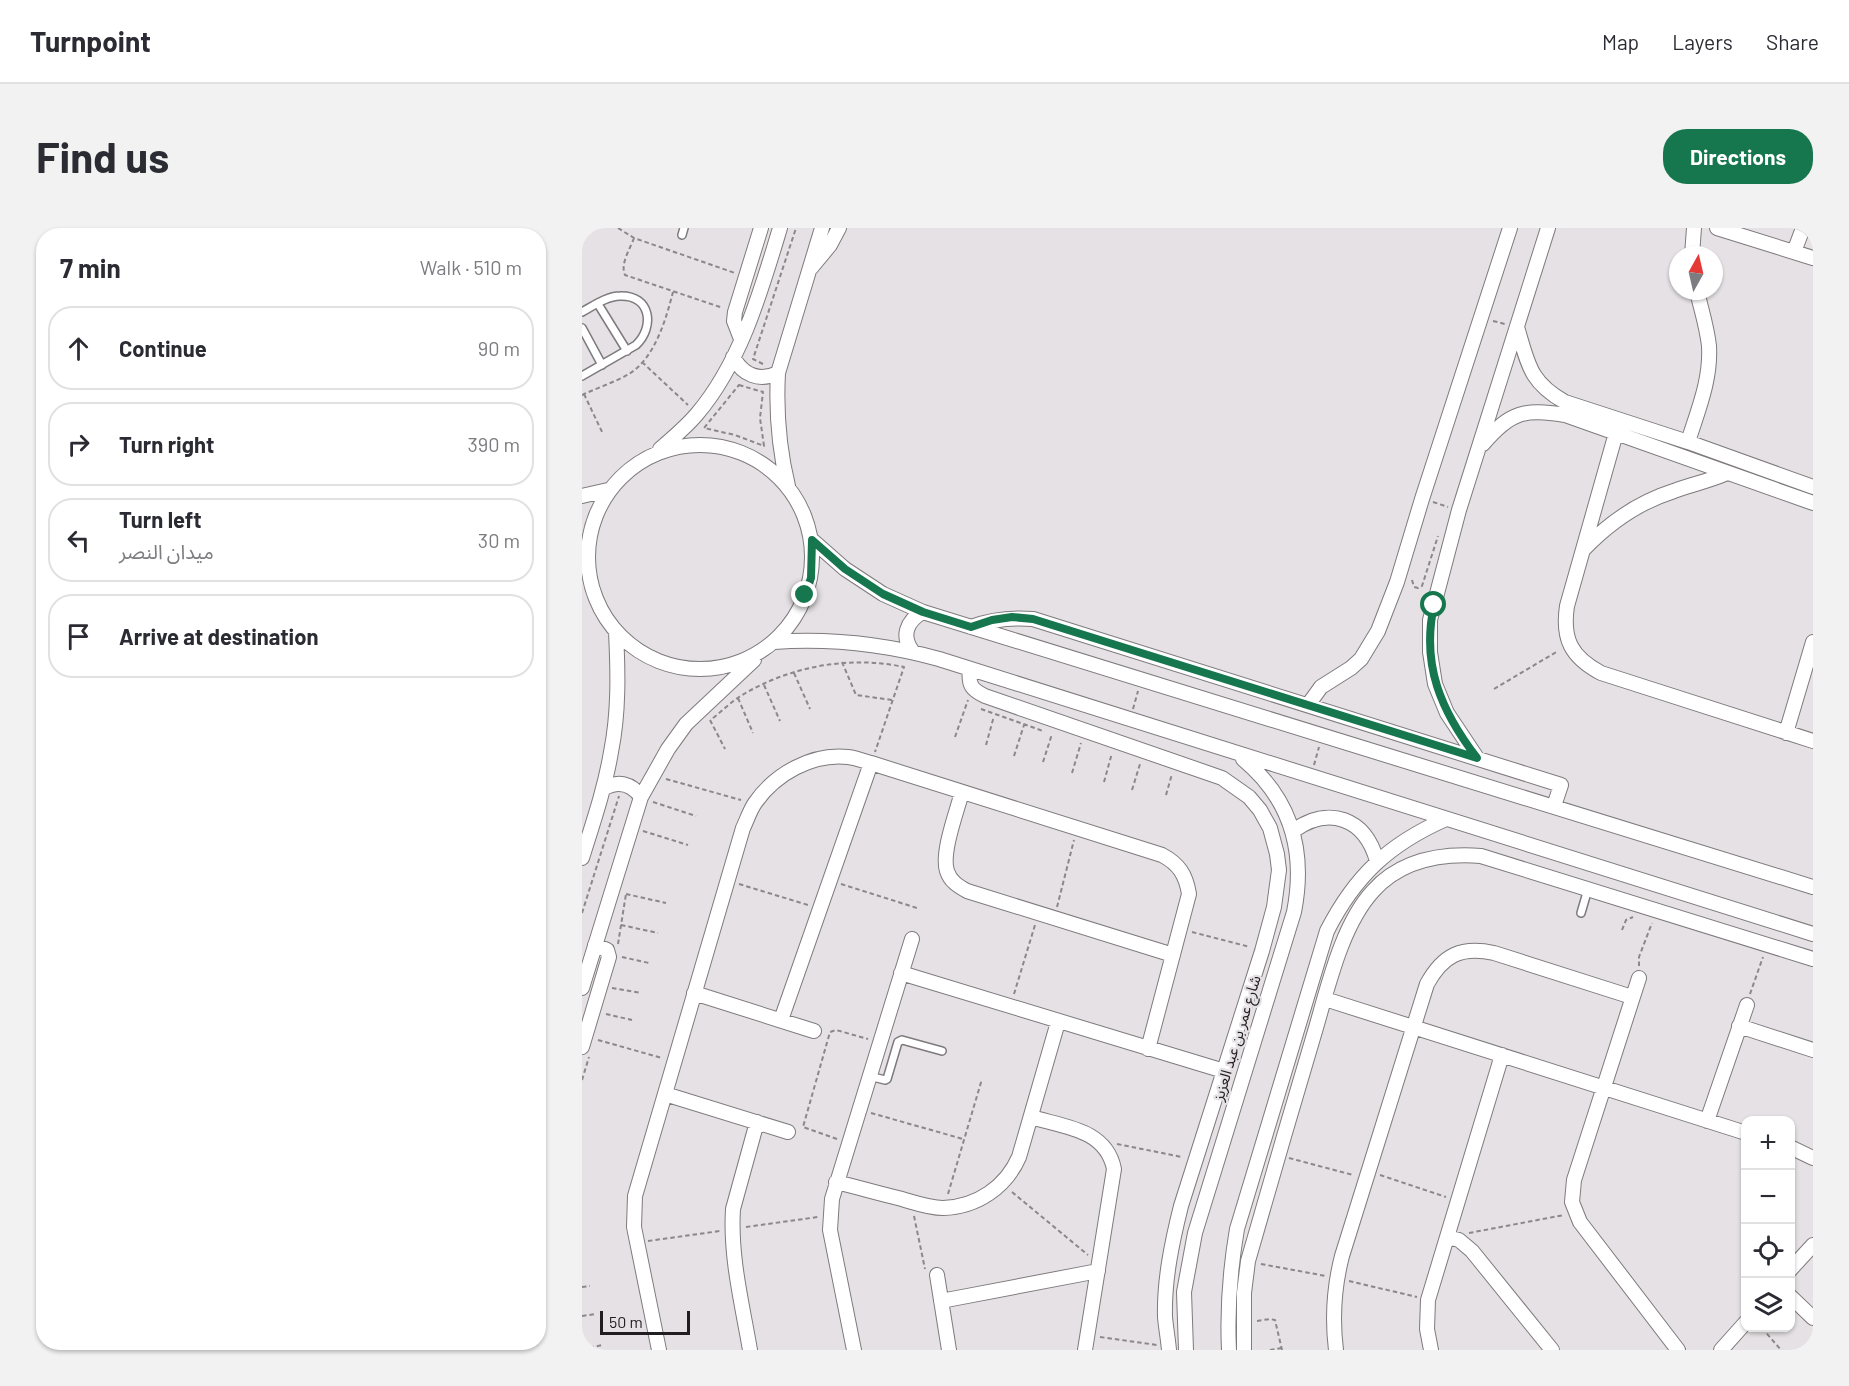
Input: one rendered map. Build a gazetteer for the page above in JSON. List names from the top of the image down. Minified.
{"streets":{"street":["شارع عمر بن عبد العزيز"]},"scale_bar":"50 m","north":"top","page":{"header":"Turnpoint","nav":["Map","Layers","Share"],"buttons":"Directions","title":"Find us","heading":["7 min","Walk · 510 m"],"list":[["Continue","90 m"],["Turn right","390 m"],["Turn left","ميدان النصر","30 m"],"Arrive at destination"],"map_buttons":["+","−"],"scale":"50 m"}}
